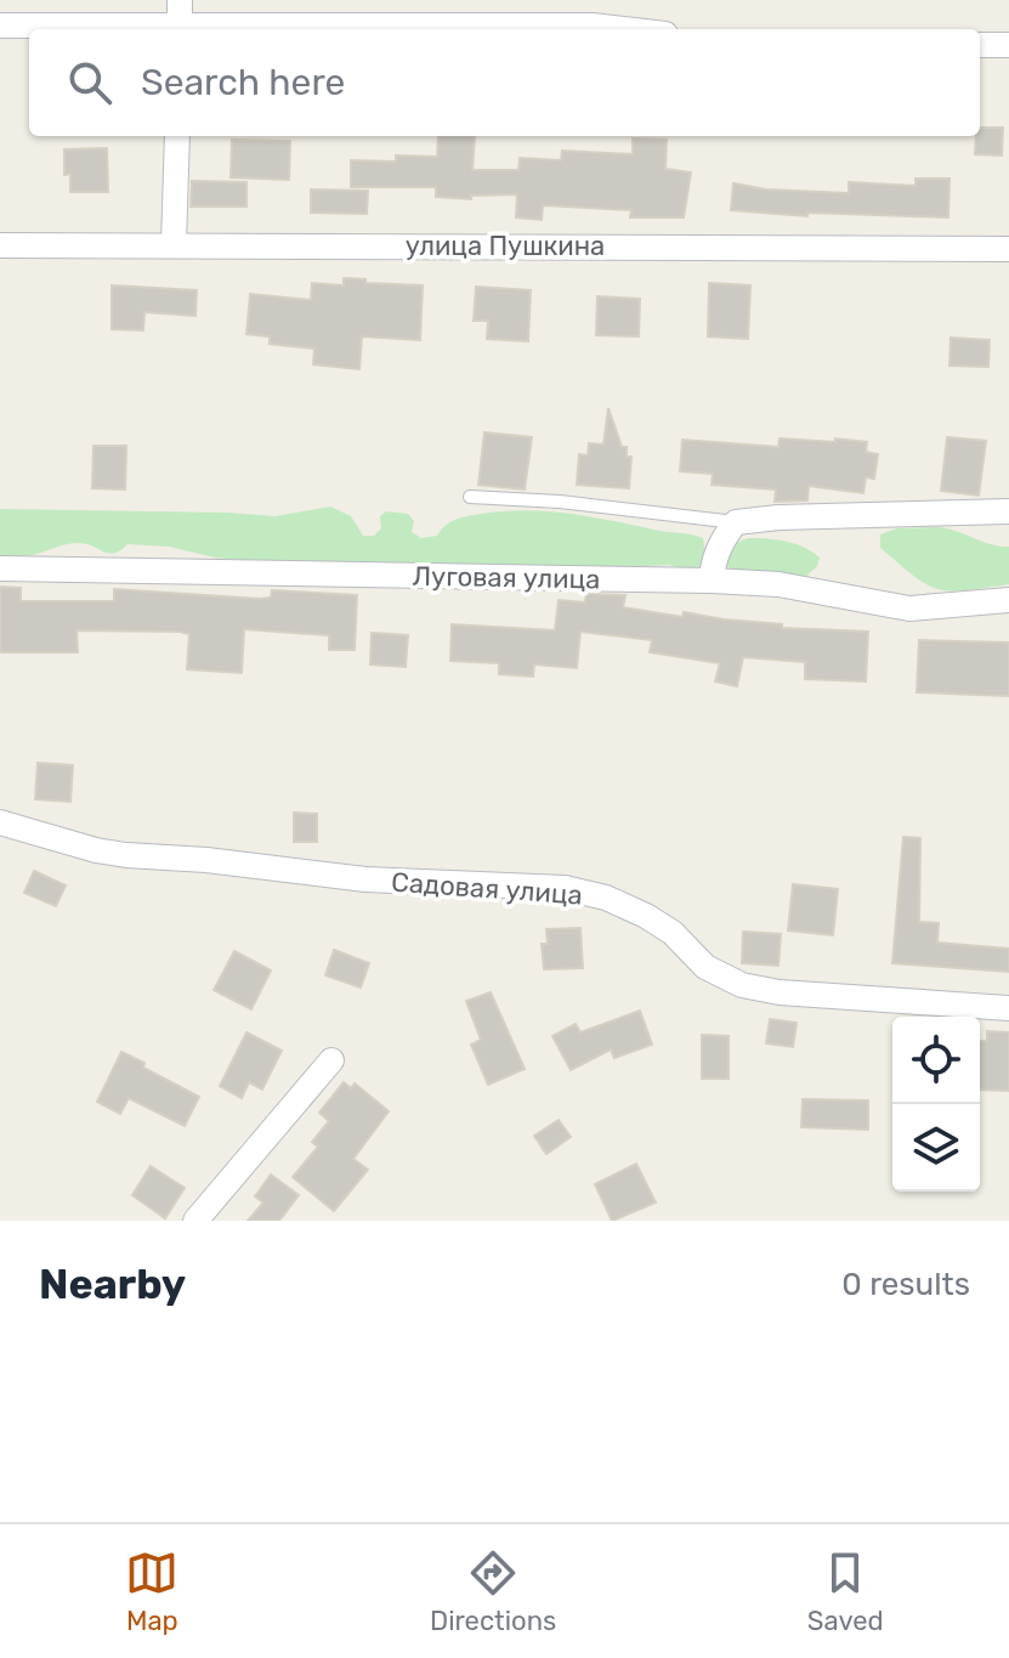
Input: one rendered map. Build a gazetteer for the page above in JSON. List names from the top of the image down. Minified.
{"streets":{"street":["улица Пушкина","Луговая улица","Садовая улица"]},"page":{"search":"Search here","heading":["Nearby","0 results"],"nav":["Map","Directions","Saved"]}}
